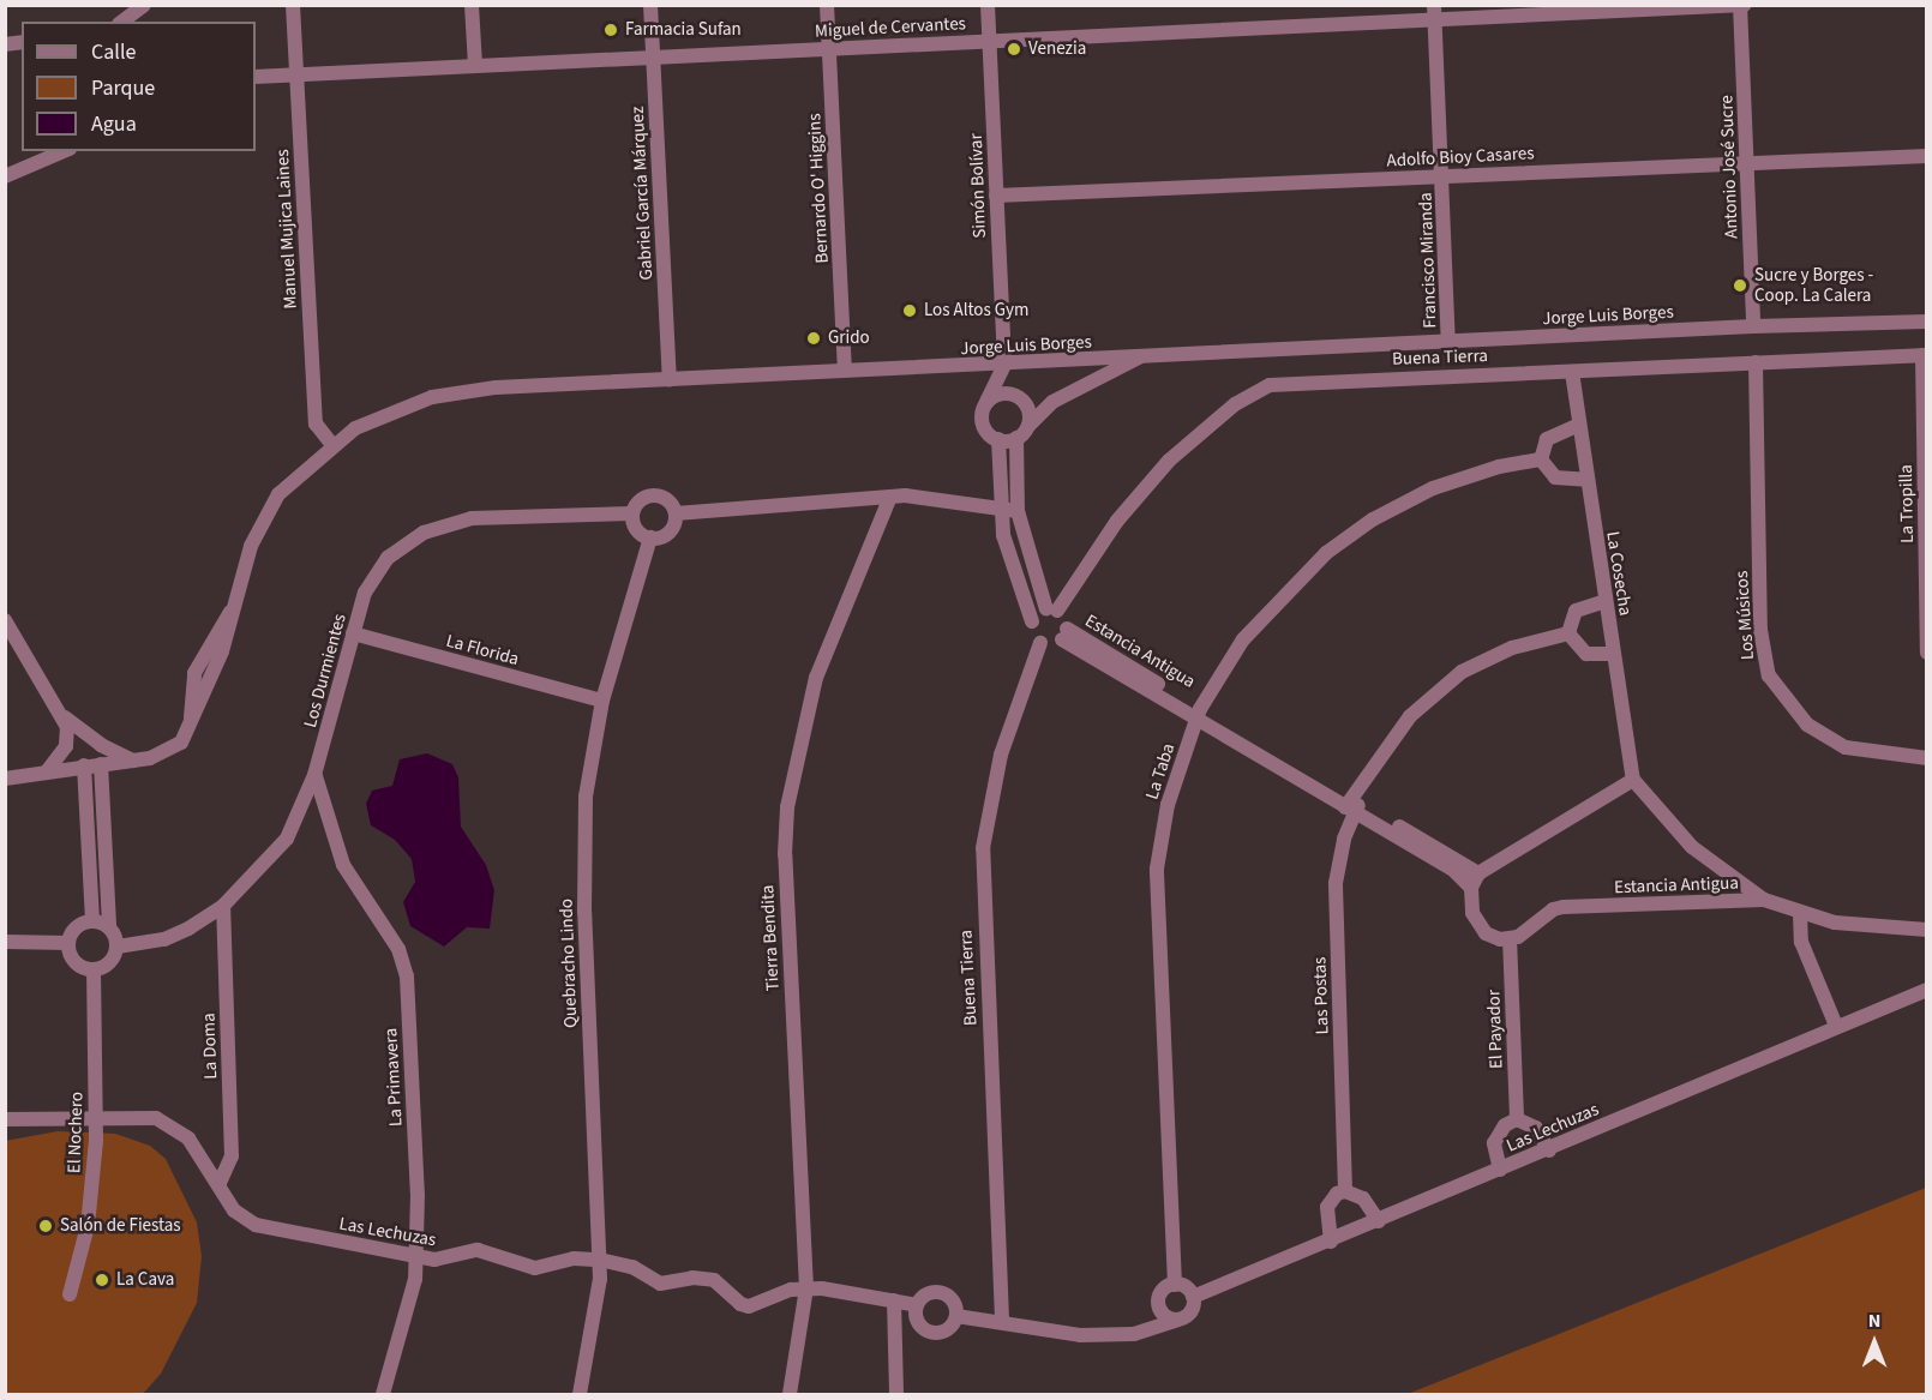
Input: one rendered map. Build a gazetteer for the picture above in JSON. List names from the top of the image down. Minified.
{"streets":{"street":["Miguel de Cervantes","Adolfo Bioy Casares","Antonio José Sucre","Simón Bolívar","Bernardo O' Higgins","Gabriel García Márquez","Manuel Mujica Laines","Francisco Miranda","Jorge Luis Borges","Buena Tierra","La Tropilla","La Cosecha","Los Músicos","La Florida","Estancia Antigua","Los Durmientes","La Taba","Tierra Bendita","Quebracho Lindo","Las Postas","El Payador","La Doma","La Primavera","Las Lechuzas","El Nochero"]},"crossings":[["Miguel de Cervantes","Antonio José Sucre"],["Miguel de Cervantes","Simón Bolívar"],["Miguel de Cervantes","Bernardo O' Higgins"],["Miguel de Cervantes","Gabriel García Márquez"],["Miguel de Cervantes","Manuel Mujica Laines"],["Miguel de Cervantes","Francisco Miranda"],["Adolfo Bioy Casares","Antonio José Sucre"],["Adolfo Bioy Casares","Simón Bolívar"],["Adolfo Bioy Casares","Francisco Miranda"],["Antonio José Sucre","Jorge Luis Borges"],["Simón Bolívar","Jorge Luis Borges"],["Bernardo O' Higgins","Jorge Luis Borges"],["Gabriel García Márquez","Jorge Luis Borges"],["Manuel Mujica Laines","Jorge Luis Borges"],["Francisco Miranda","Jorge Luis Borges"],["Buena Tierra","La Tropilla"],["Buena Tierra","La Cosecha"],["Buena Tierra","Los Músicos"],["La Cosecha","Estancia Antigua"],["La Florida","Los Durmientes"],["La Florida","Quebracho Lindo"],["Estancia Antigua","La Taba"],["Estancia Antigua","Las Postas"],["Estancia Antigua","El Payador"],["Los Durmientes","Quebracho Lindo"],["Los Durmientes","La Doma"],["Los Durmientes","La Primavera"],["Los Durmientes","El Nochero"],["La Taba","Las Lechuzas"],["Tierra Bendita","Las Lechuzas"],["Quebracho Lindo","Las Lechuzas"],["La Doma","Las Lechuzas"],["La Primavera","Las Lechuzas"],["Las Lechuzas","El Nochero"]],"places":["Farmacia Sufan","Venezia","Sucre y Borges - Coop. La Calera","Los Altos Gym","Grido","Salón de Fiestas","La Cava"],"legend":["Calle","Parque","Agua"],"north":"top"}
